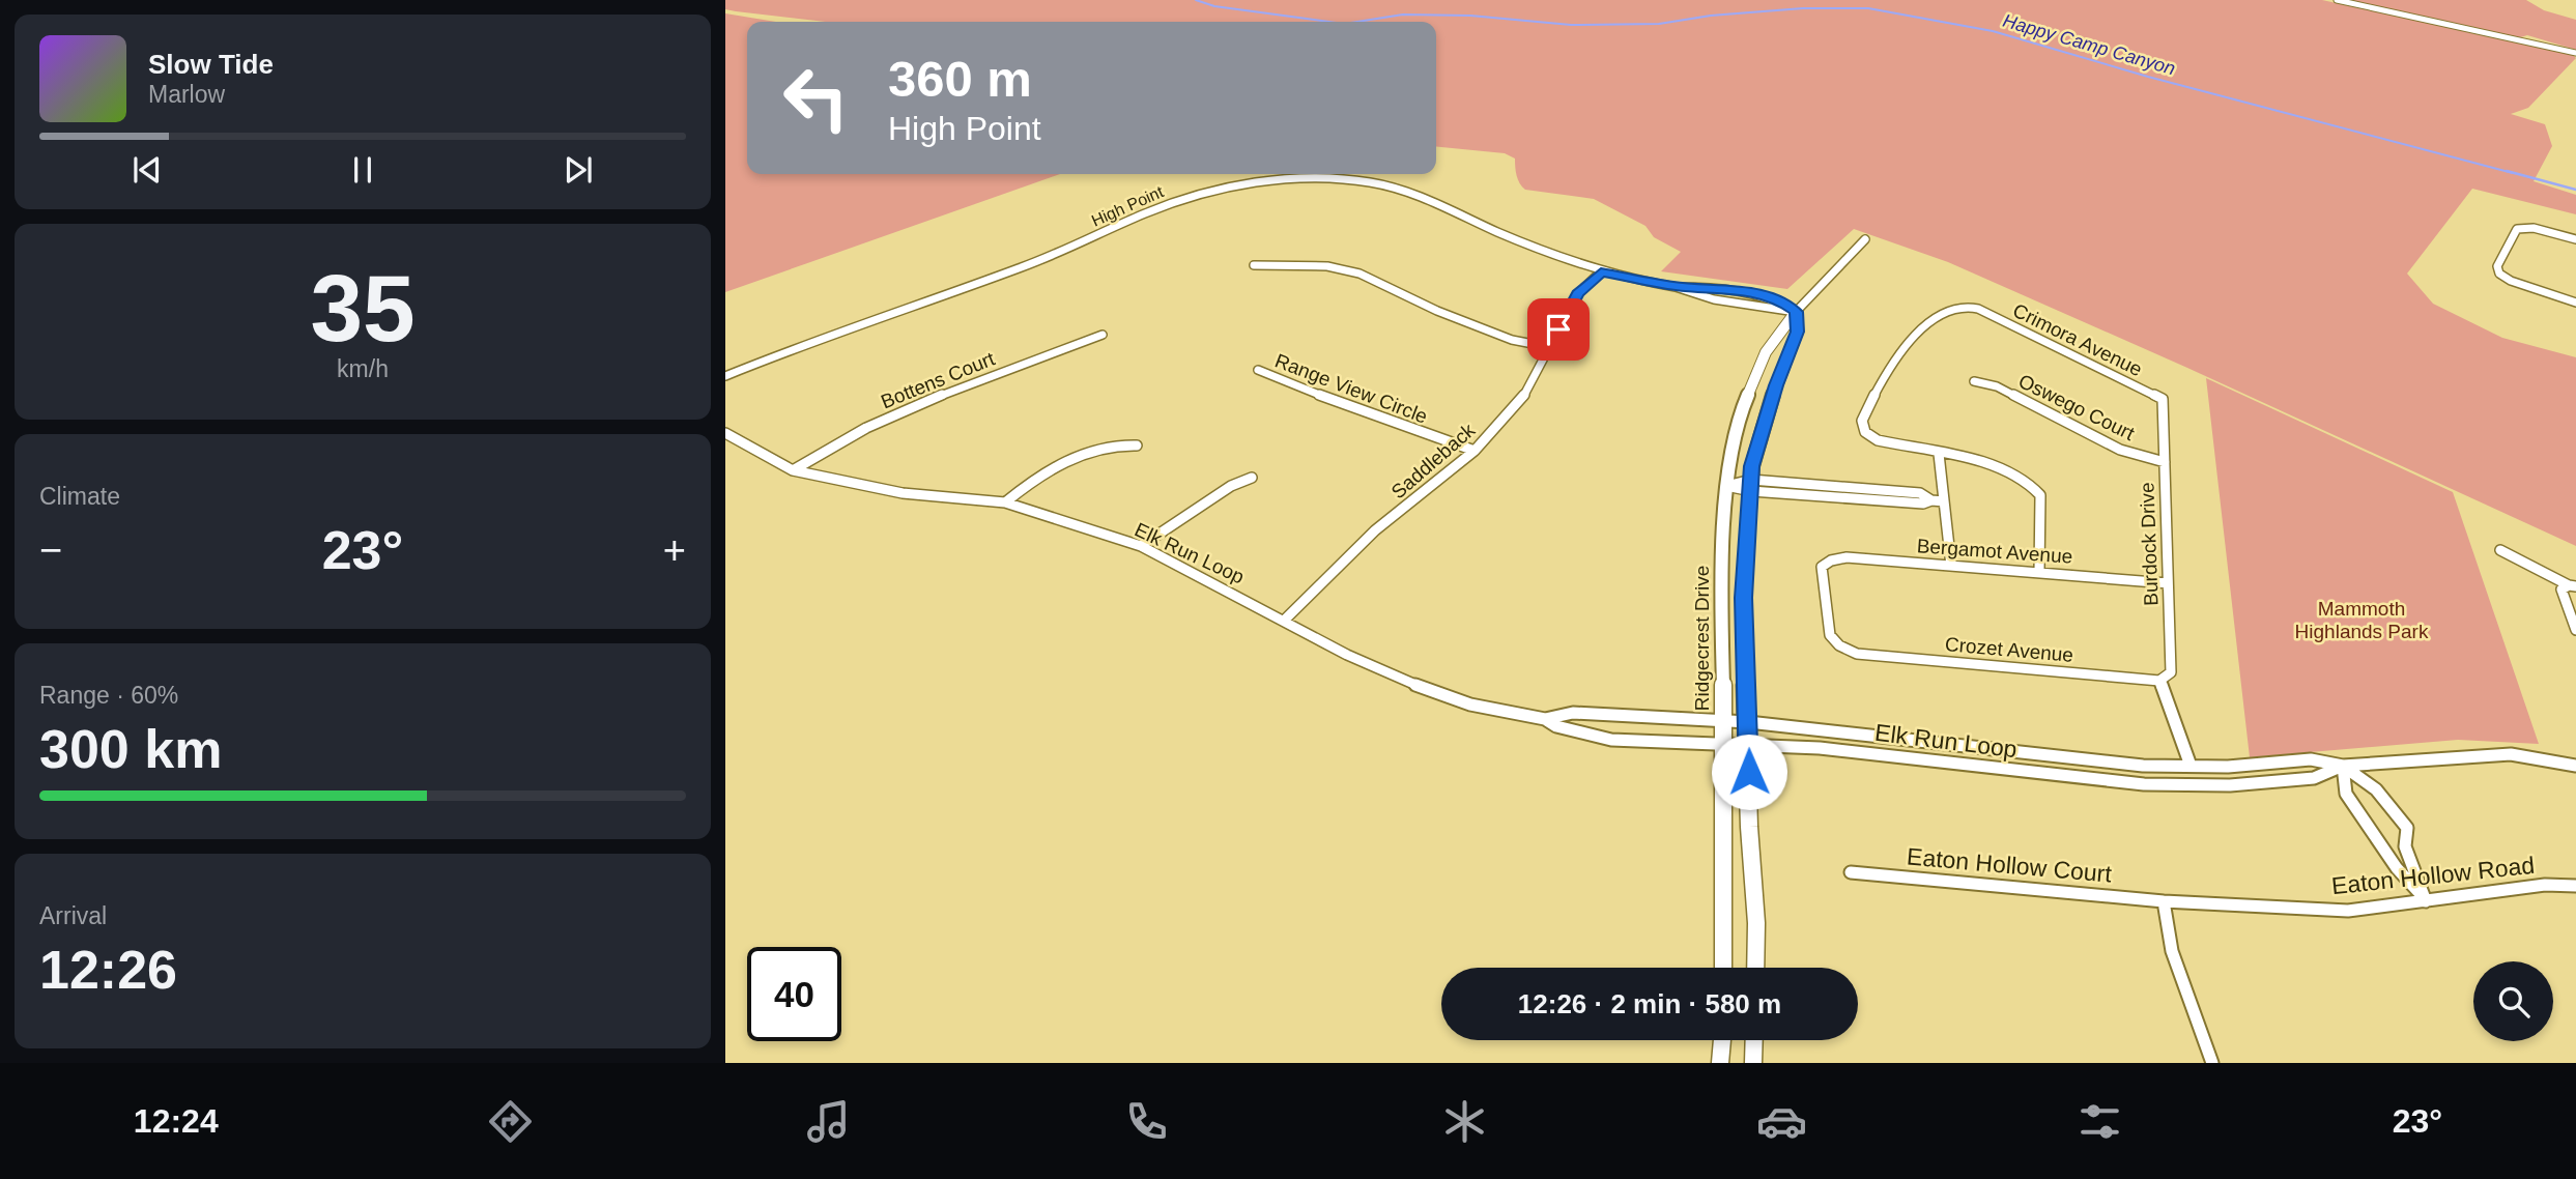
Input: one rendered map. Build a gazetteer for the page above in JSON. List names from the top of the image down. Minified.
{"streets":{"street":["High Point","Crimora Avenue","Bottens Court","Range View Circle","Oswego Court","Saddleback","Burdock Drive","Bergamot Avenue","Elk Run Loop","Ridgecrest Drive","Crozet Avenue","Eaton Hollow Court","Eaton Hollow Road"]},"crossings":[["High Point","Saddleback"],["High Point","Ridgecrest Drive"],["Crimora Avenue","Burdock Drive"],["Bottens Court","Elk Run Loop"],["Range View Circle","Saddleback"],["Oswego Court","Burdock Drive"],["Saddleback","Elk Run Loop"],["Burdock Drive","Bergamot Avenue"],["Burdock Drive","Crozet Avenue"],["Bergamot Avenue","Crozet Avenue"],["Elk Run Loop","Ridgecrest Drive"],["Eaton Hollow Court","Eaton Hollow Road"]],"water":["Happy Camp Canyon"],"parks":["Mammoth Highlands Park"],"page":{"turn":["360 m","High Point"],"song":["Slow Tide","Marlow"],"tile":[["35","km/h"],"Climate",["Range · 60%","300 km"],["Arrival","12:26"]],"heat":["−","23°","+"],"limit":"40","trip":"12:26 · 2 min · 580 m","tabs":["12:24","23°"]}}
